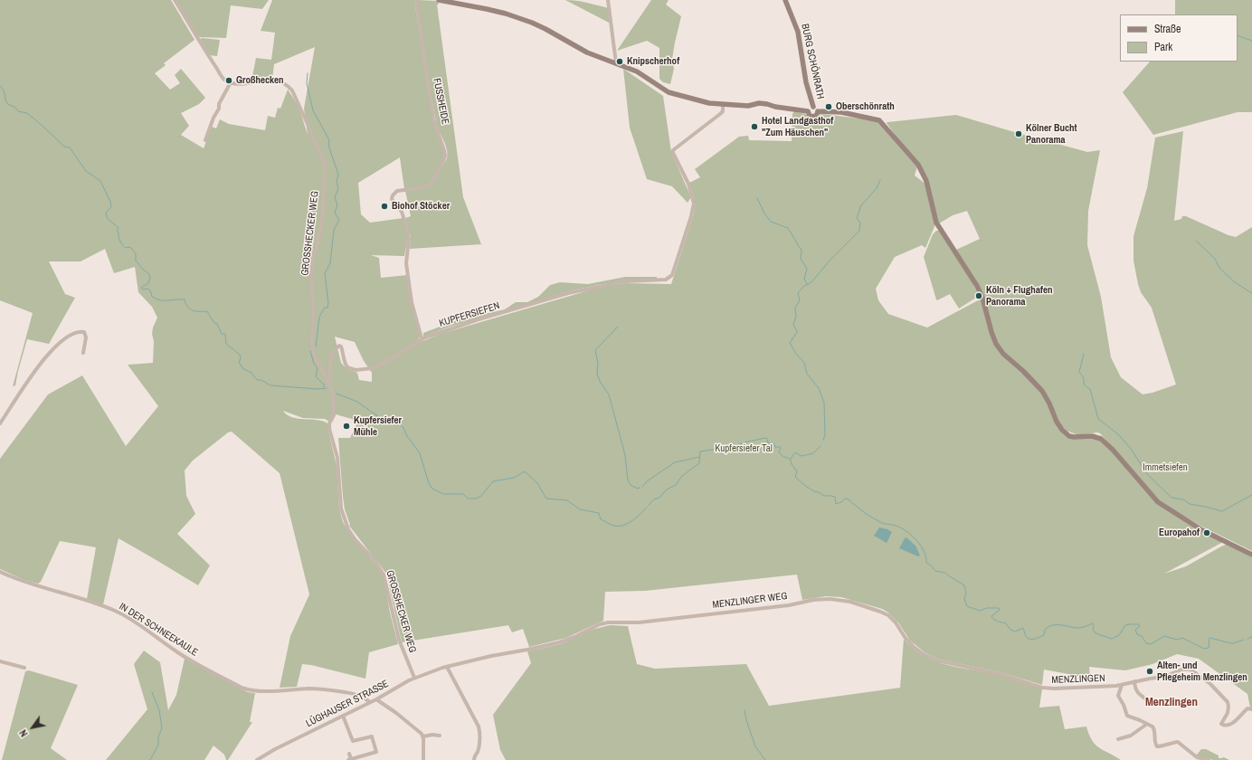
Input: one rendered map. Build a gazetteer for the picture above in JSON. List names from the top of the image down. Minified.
{"streets":{"street":["BURG SCHÖNRATH","FUSSHEIDE","GROSSHECKER WEG","KUPFERSIEFEN","MENZLINGER WEG","IN DER SCHNEEKAULE","MENZLINGEN","LÜGHAUSER STRASSE"]},"crossings":[["FUSSHEIDE","KUPFERSIEFEN"],["GROSSHECKER WEG","KUPFERSIEFEN"],["GROSSHECKER WEG","LÜGHAUSER STRASSE"],["MENZLINGER WEG","MENZLINGEN"],["MENZLINGER WEG","LÜGHAUSER STRASSE"],["IN DER SCHNEEKAULE","LÜGHAUSER STRASSE"]],"districts":["Menzlingen"],"parks":["Kupfersiefer Tal","Immetsiefen"],"places":["Knipscherhof","Großhecken","Oberschönrath","Hotel Landgasthof \"Zum Häuschen\"","Kölner Bucht Panorama","Biohof Stöcker","Köln + Flughafen Panorama","Kupfersiefer Mühle","Europahof","Alten- und Pflegeheim Menzlingen"],"legend":["Straße","Park"],"north":"bottom left"}
